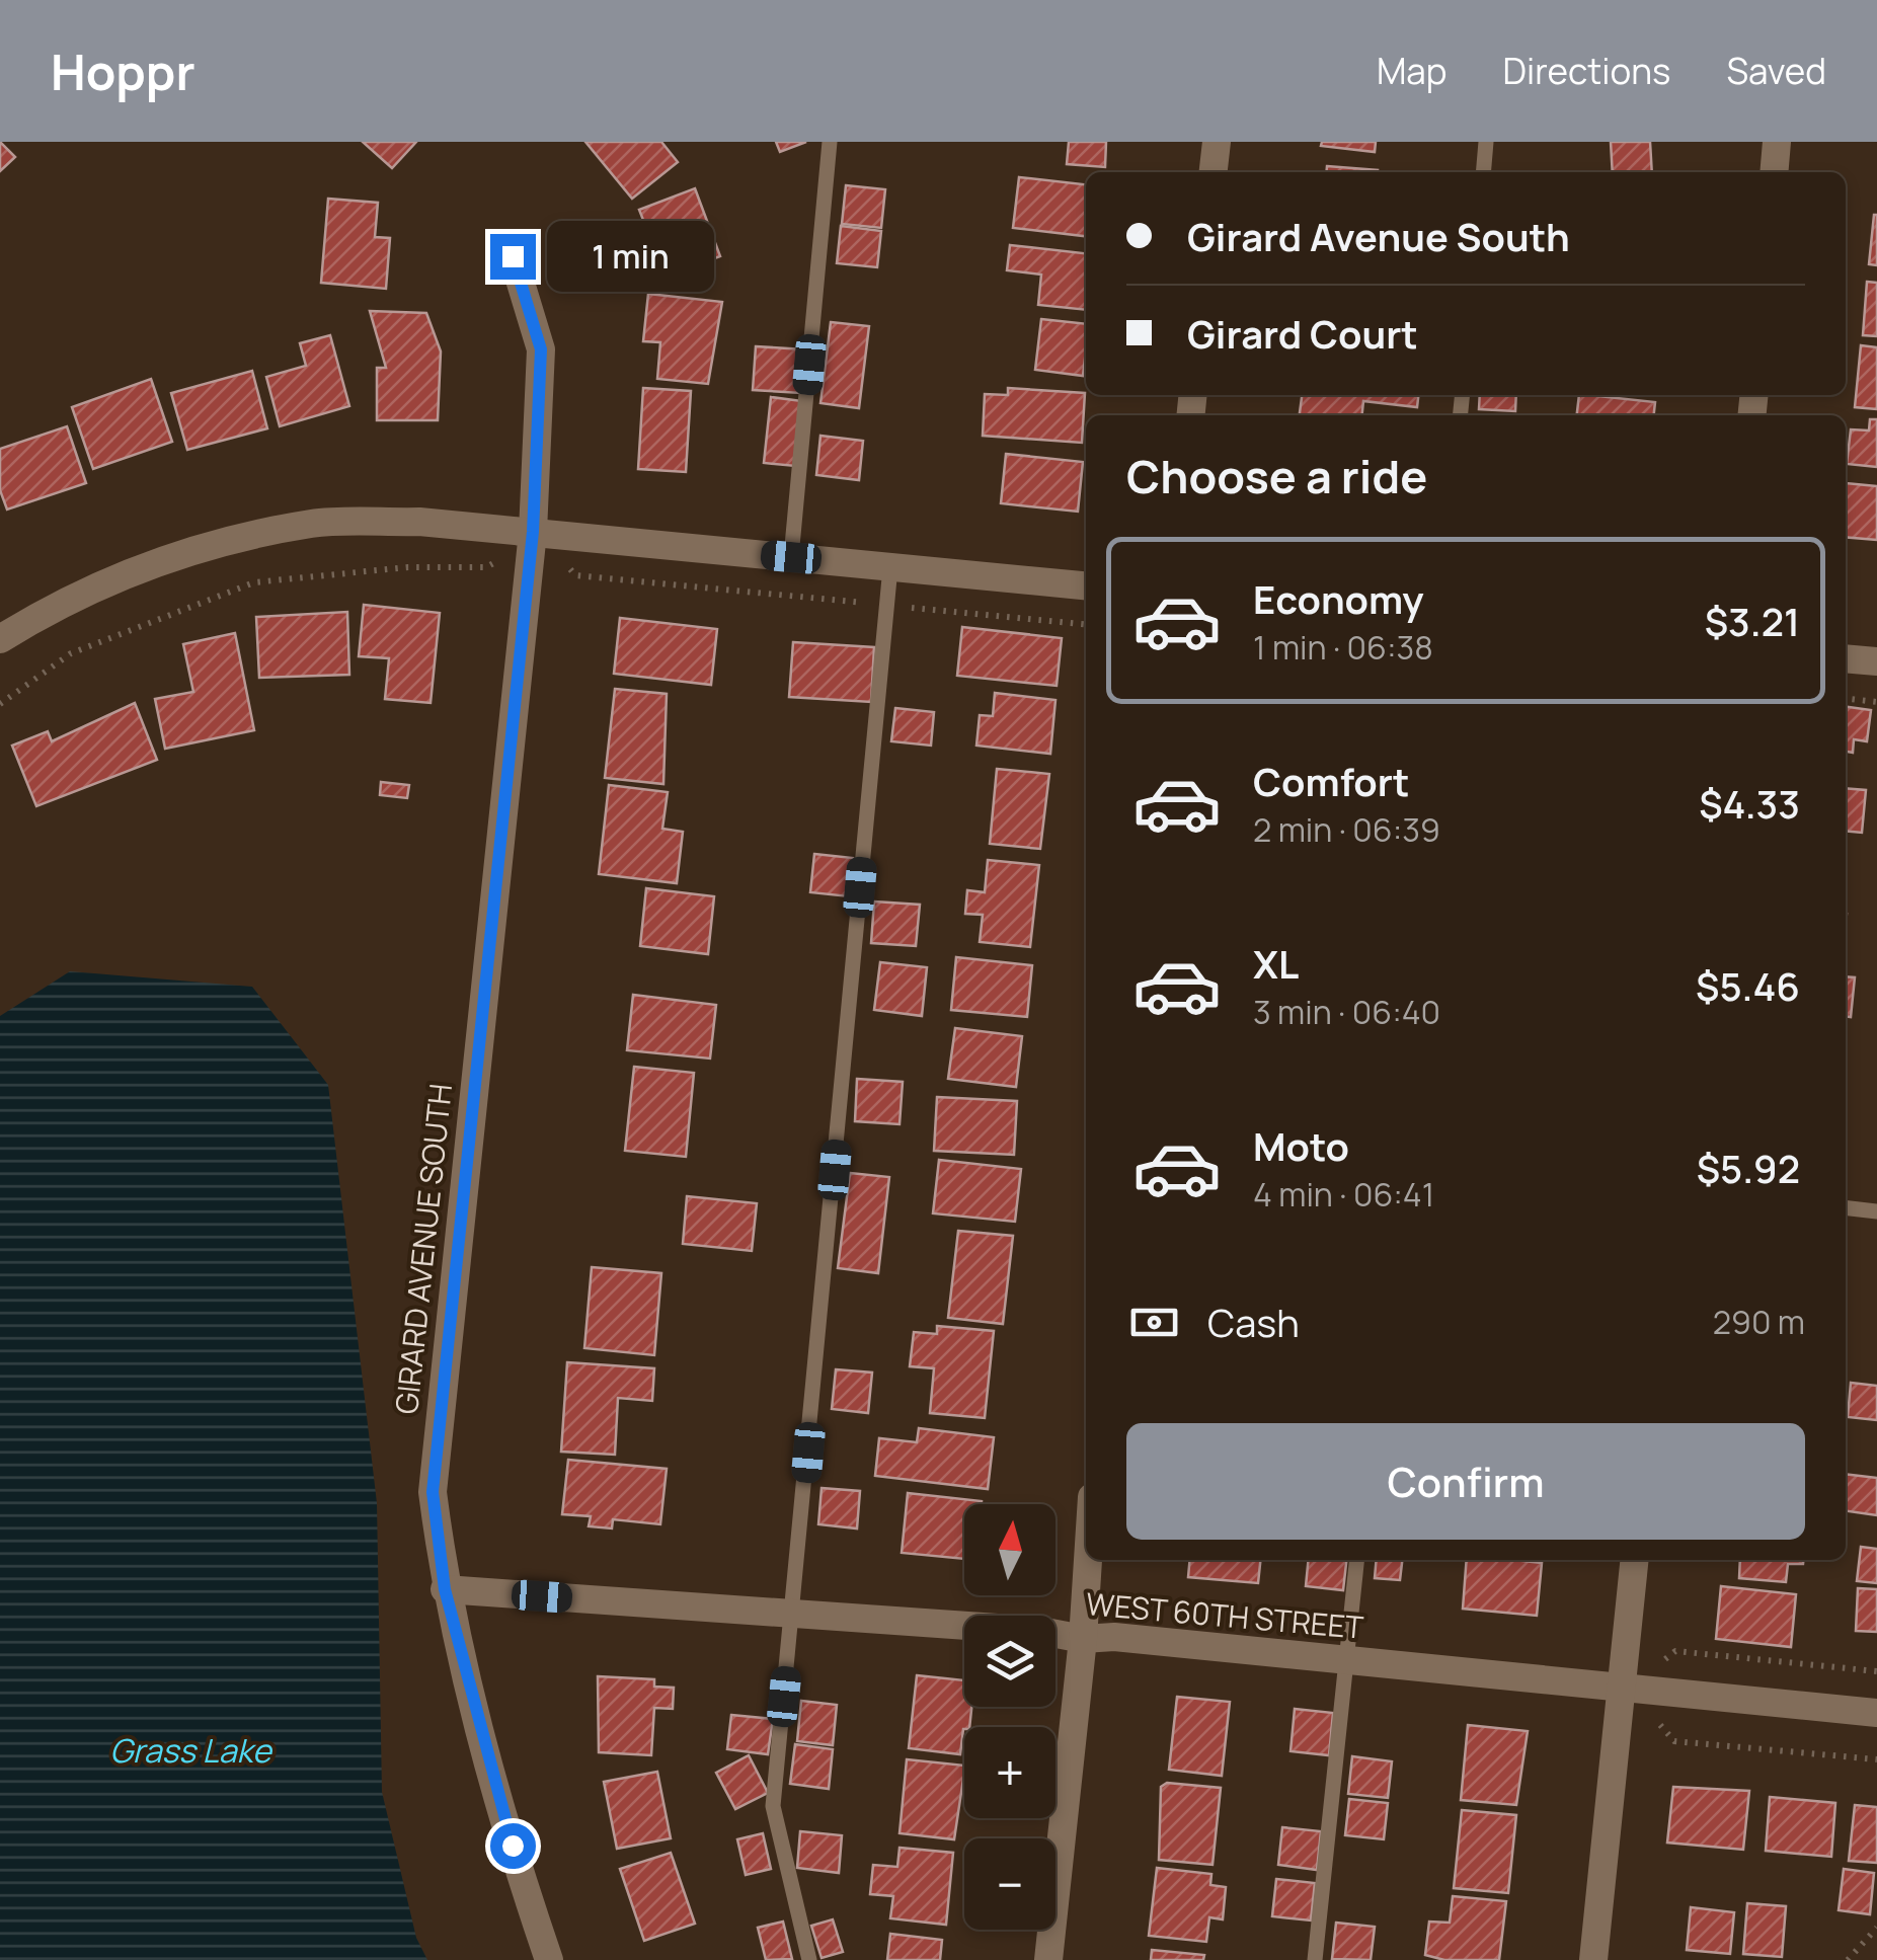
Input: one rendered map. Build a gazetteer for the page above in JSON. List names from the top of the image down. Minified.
{"streets":{"street":["GIRARD AVENUE SOUTH","WEST 60TH STREET"]},"crossings":[["GIRARD AVENUE SOUTH","WEST 60TH STREET"]],"water":["Grass Lake"],"north":"top","page":{"header":"Hoppr","nav":["Map","Directions","Saved"],"banner":["Girard Avenue South","Girard Court"],"bubble":"1 min","heading":"Choose a ride","list":[{"name":"Economy","note":"1 min · 06:38","value":"$3.21"},{"name":"Comfort","note":"2 min · 06:39","value":"$4.33"},{"name":"XL","note":"3 min · 06:40","value":"$5.46"},{"name":"Moto","note":"4 min · 06:41","value":"$5.92"}],"pay":["Cash","290 m"],"buttons":"Confirm","map_buttons":["+","−"]}}
